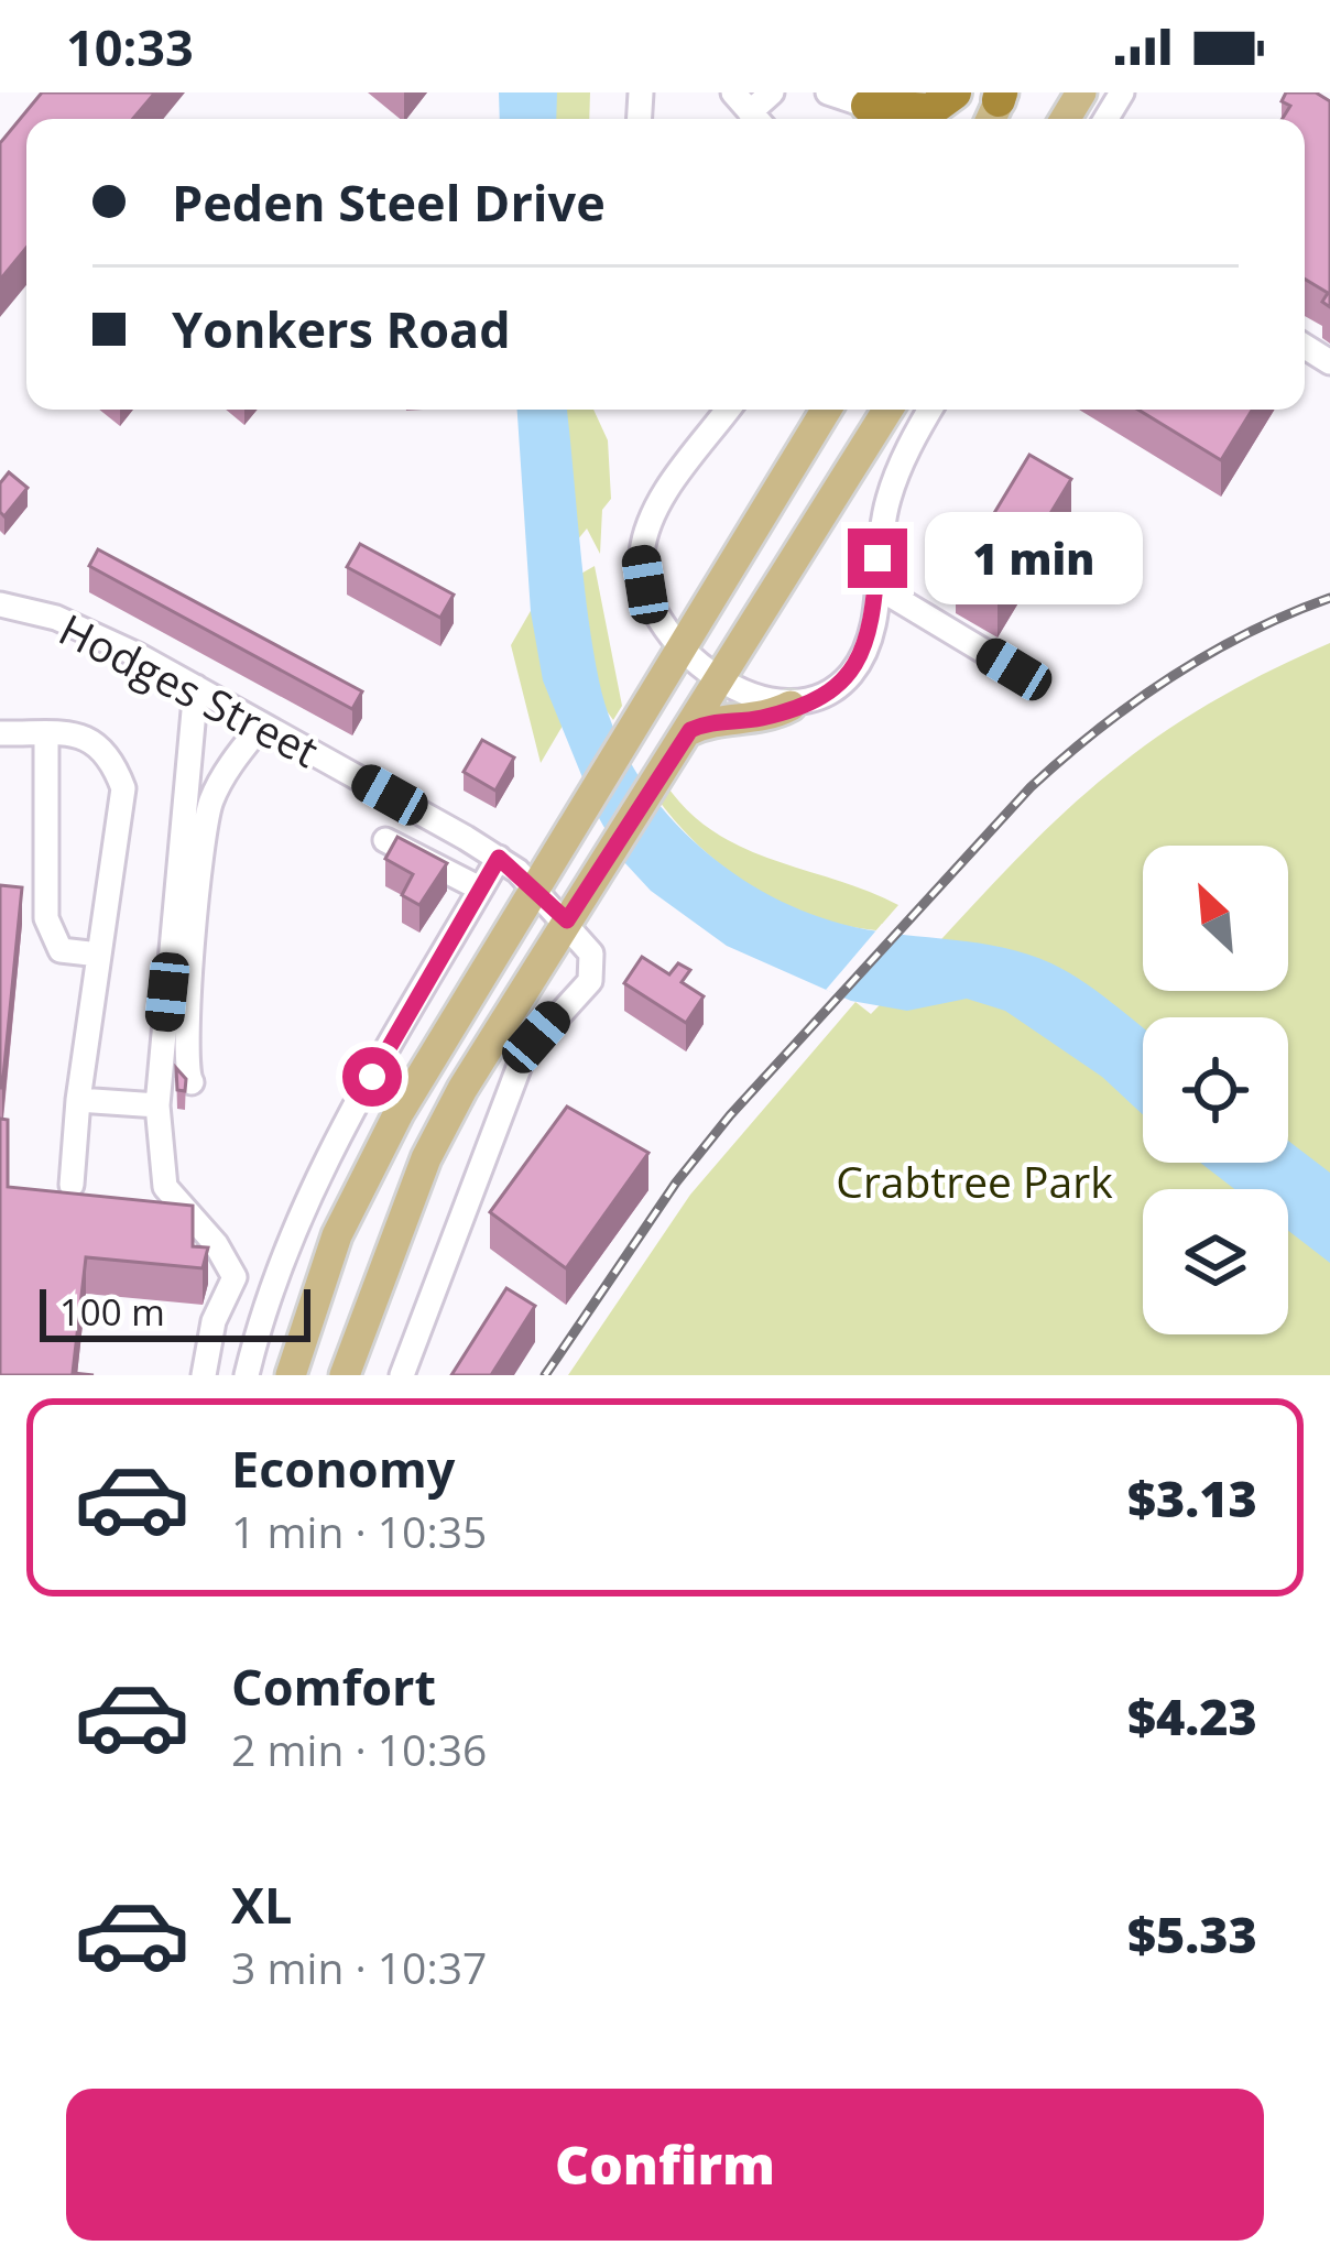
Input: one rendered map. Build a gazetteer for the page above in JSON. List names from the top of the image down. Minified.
{"streets":{"street":["Hodges Street"]},"parks":["Crabtree Park"],"scale_bar":"100 m","north":"top left","page":{"status":"10:33","banner":["Peden Steel Drive","Yonkers Road"],"bubble":"1 min","scale":"100 m","list":[{"name":"Economy","note":"1 min · 10:35","value":"$3.13"},{"name":"Comfort","note":"2 min · 10:36","value":"$4.23"},{"name":"XL","note":"3 min · 10:37","value":"$5.33"}],"buttons":"Confirm"}}
